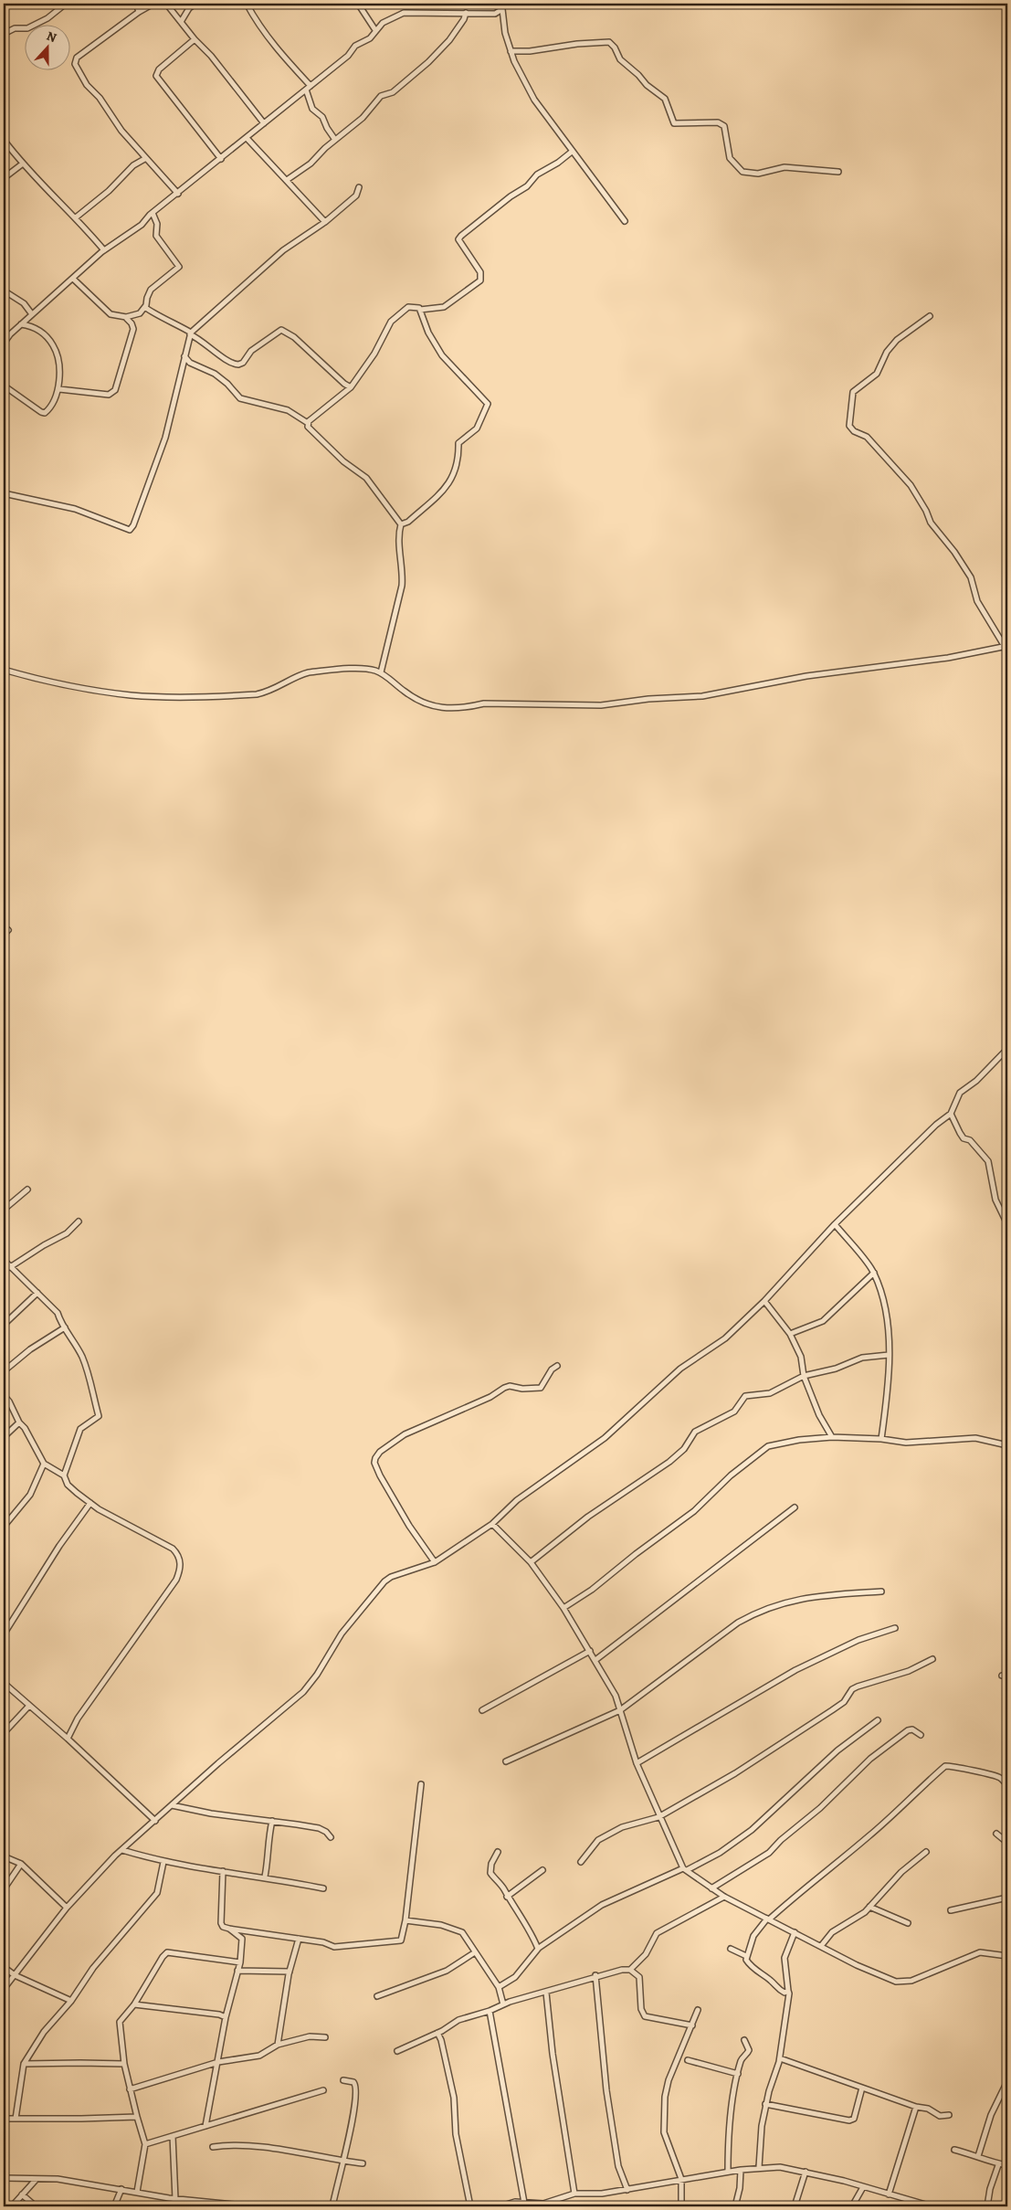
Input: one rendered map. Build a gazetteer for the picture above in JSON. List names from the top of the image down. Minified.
{"north":"top"}
